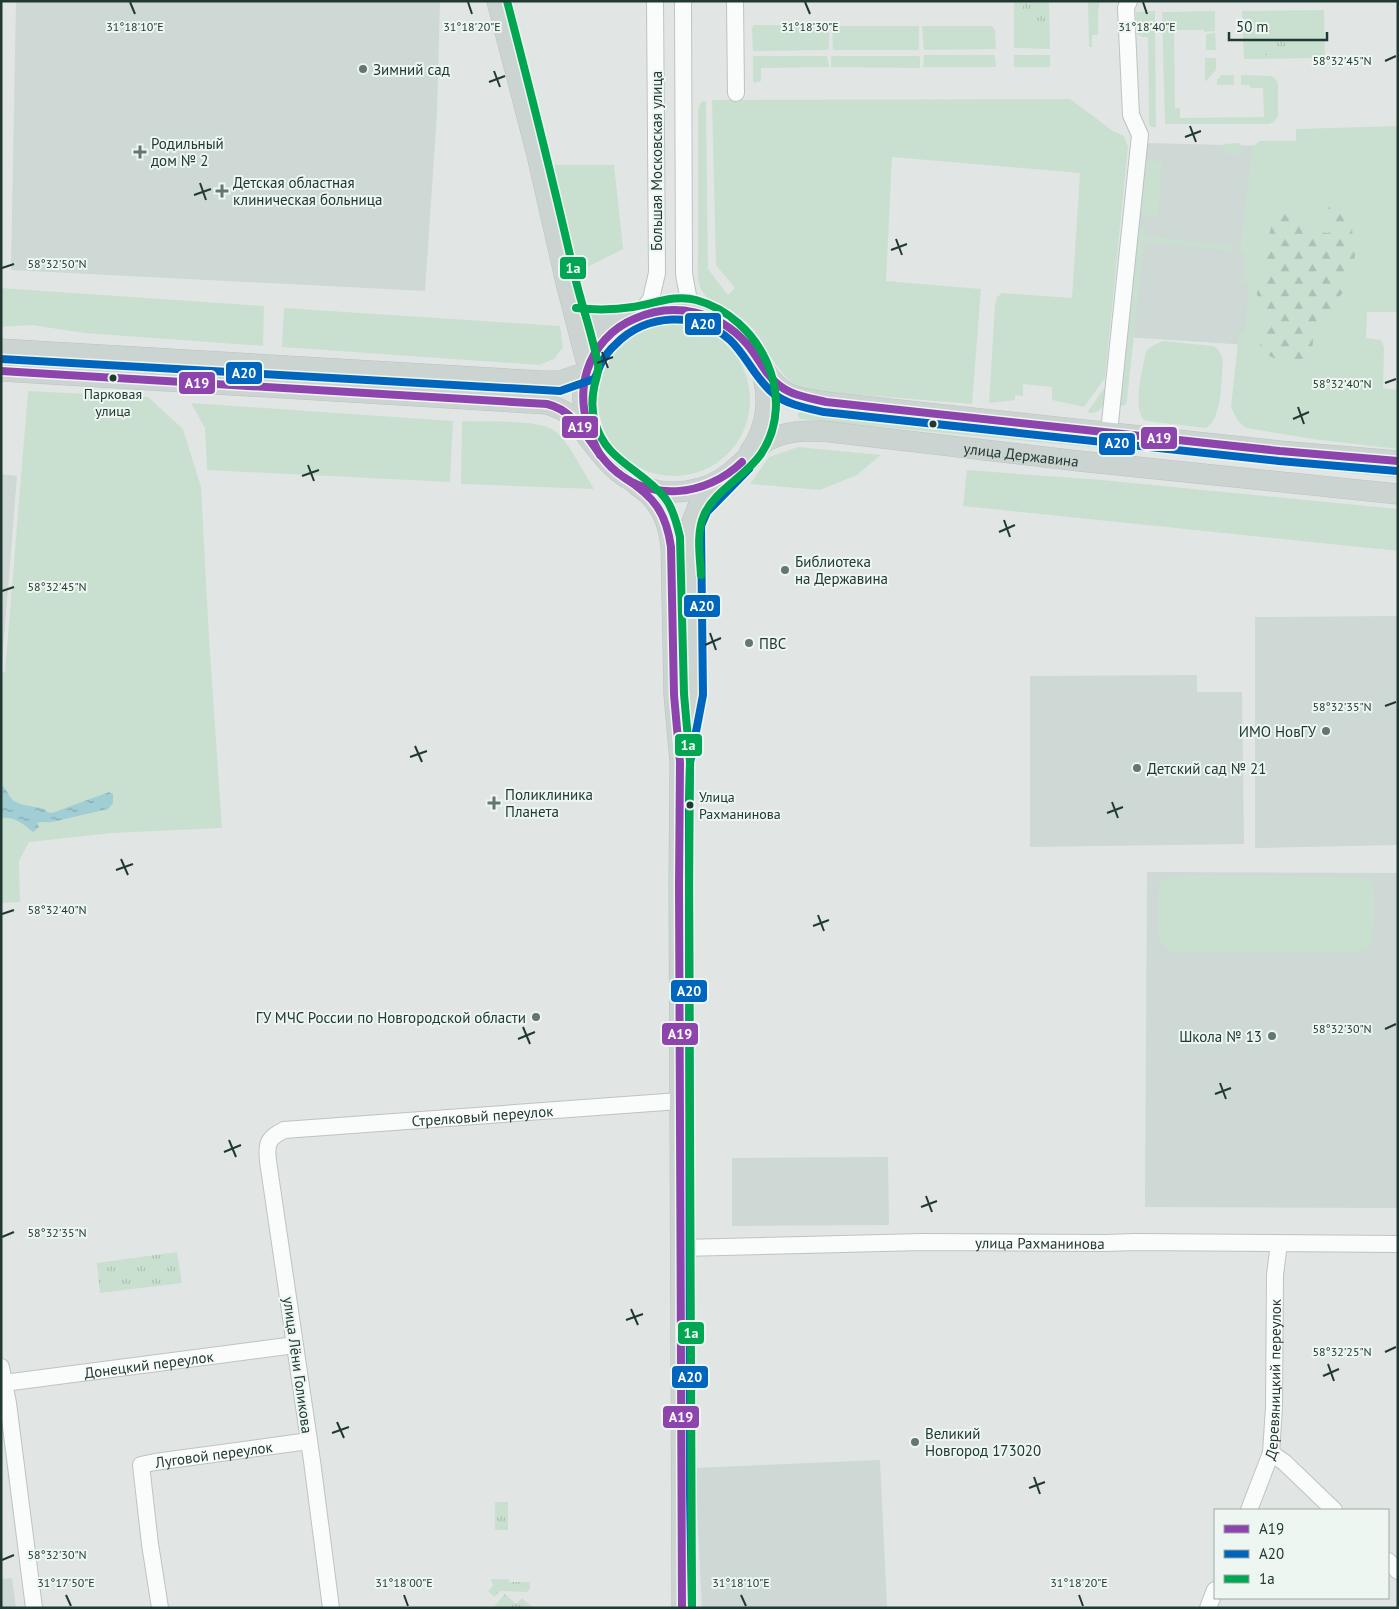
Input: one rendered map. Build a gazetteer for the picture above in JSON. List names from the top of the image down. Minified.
{"streets":{"main road":["улица Державина"],"street":["Большая Московская улица","Стрелковый переулок","улица Рахманинова","Донецкий переулок","улица Лёни Голикова","Деревяницкий переулок","Луговой переулок"]},"crossings":[["Большая Московская улица","улица Державина"],["Стрелковый переулок","улица Лёни Голикова"],["улица Рахманинова","Деревяницкий переулок"],["Донецкий переулок","улица Лёни Голикова"],["улица Лёни Голикова","Луговой переулок"]],"places":{"other":["Зимний сад","Парковая улица","Библиотека на Державина","ПВС","ИМО НовГУ","Детский сад № 21","Улица Рахманинова","ГУ МЧС России по Новгородской области","Школа № 13","Великий Новгород 173020"],"health":["Родильный дом № 2","Детская областная клиническая больница","Поликлиника Планета"]},"lines":["transit line 1a","transit line A19","transit line А20"],"legend":["A19","А20","1a"],"scale_bar":"50 m","coordinates":["31°18'10\"E","31°18'20\"E","31°18'30\"E","31°18'40\"E","58°32'45\"N","58°32'50\"N","58°32'40\"N","58°32'35\"N","58°32'30\"N","58°32'25\"N","31°17'50\"E","31°18'00\"E"]}
